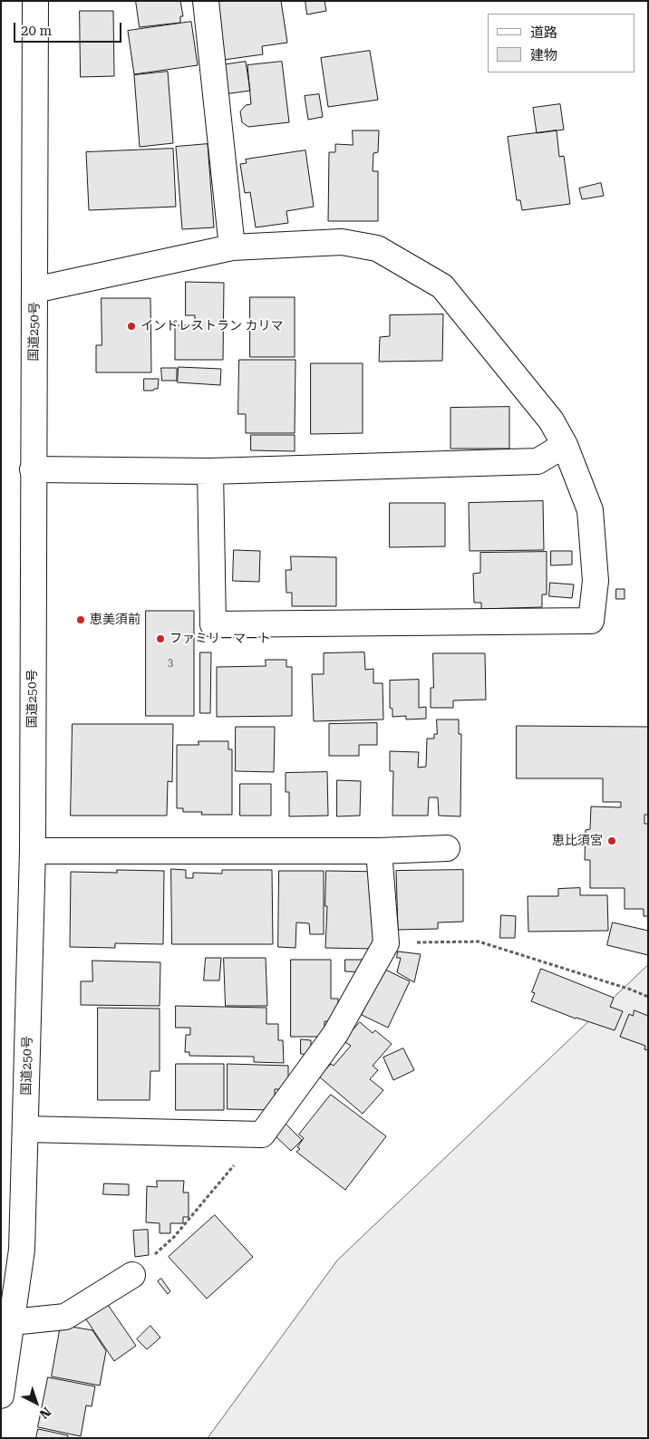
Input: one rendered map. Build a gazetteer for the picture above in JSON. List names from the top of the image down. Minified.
{"streets":{"main road":["国道250号"]},"places":["インドレストラン カリマ","恵美須前","ファミリーマート","恵比須宮"],"house_numbers":["3"],"legend":["道路","建物"],"scale_bar":"20 m","north":"bottom right"}
